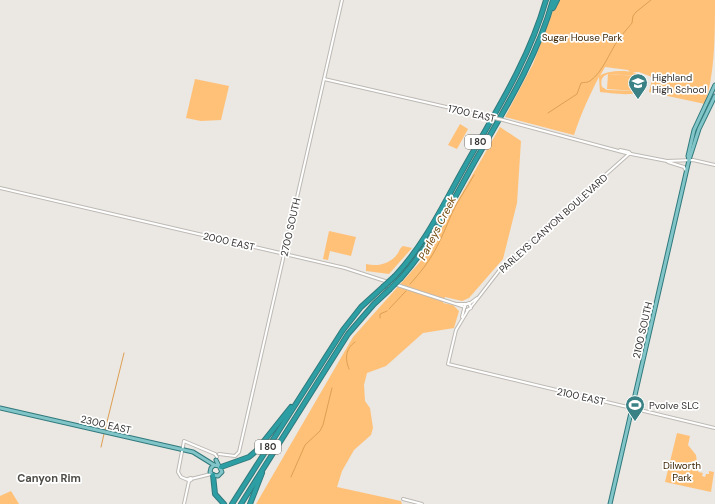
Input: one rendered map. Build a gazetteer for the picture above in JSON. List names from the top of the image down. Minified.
{"streets":{"highway":["I 80"],"main road":["2100 SOUTH","2300 EAST"],"street":["1700 EAST","PARLEYS CANYON BOULEVARD","2700 SOUTH","2000 EAST","2100 EAST"]},"crossings":[["1700 EAST","PARLEYS CANYON BOULEVARD"],["1700 EAST","2700 SOUTH"],["1700 EAST","2100 SOUTH"],["PARLEYS CANYON BOULEVARD","2000 EAST"],["2700 SOUTH","2000 EAST"],["2100 SOUTH","2100 EAST"]],"districts":["Canyon Rim"],"water":["Parleys Creek"],"parks":["Sugar House Park","Dilworth Park"],"places":{"school or university":["Highland High School"],"sports":["Pvolve SLC"]}}
